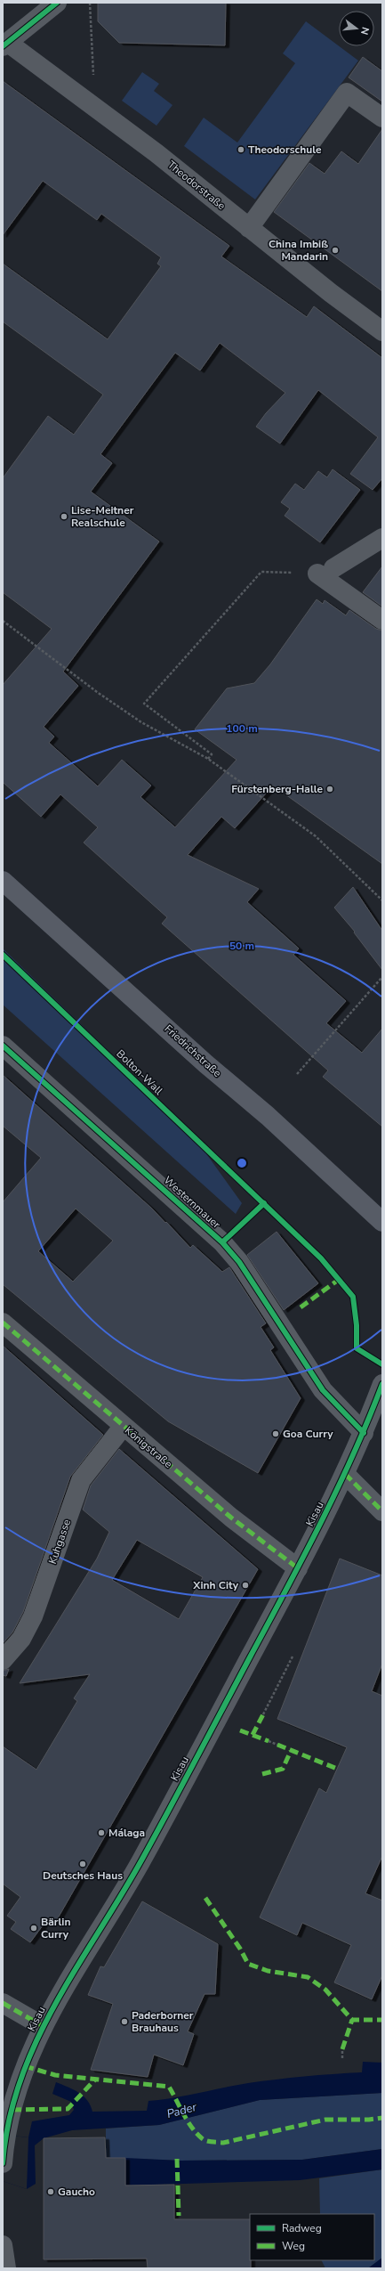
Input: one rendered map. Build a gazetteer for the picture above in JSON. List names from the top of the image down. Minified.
{"streets":{"main road":["Friedrichstraße"],"street":["Theodorstraße","Westernmauer","Königstraße","Kisau","Kuhgasse"],"cycle path":["Bolton-Wall"]},"crossings":[["Bolton-Wall","Westernmauer"],["Westernmauer","Kisau"],["Königstraße","Kisau"],["Königstraße","Kuhgasse"]],"water":["Pader"],"places":["Theodorschule","China Imbiß Mandarin","Lise-Meitner Realschule","Fürstenberg-Halle","Goa Curry","Xinh City","Málaga","Deutsches Haus","Bärlin Curry","Paderborner Brauhaus","Gaucho"],"legend":["Radweg","Weg"],"north":"right","rings":["100 m","50 m"]}
